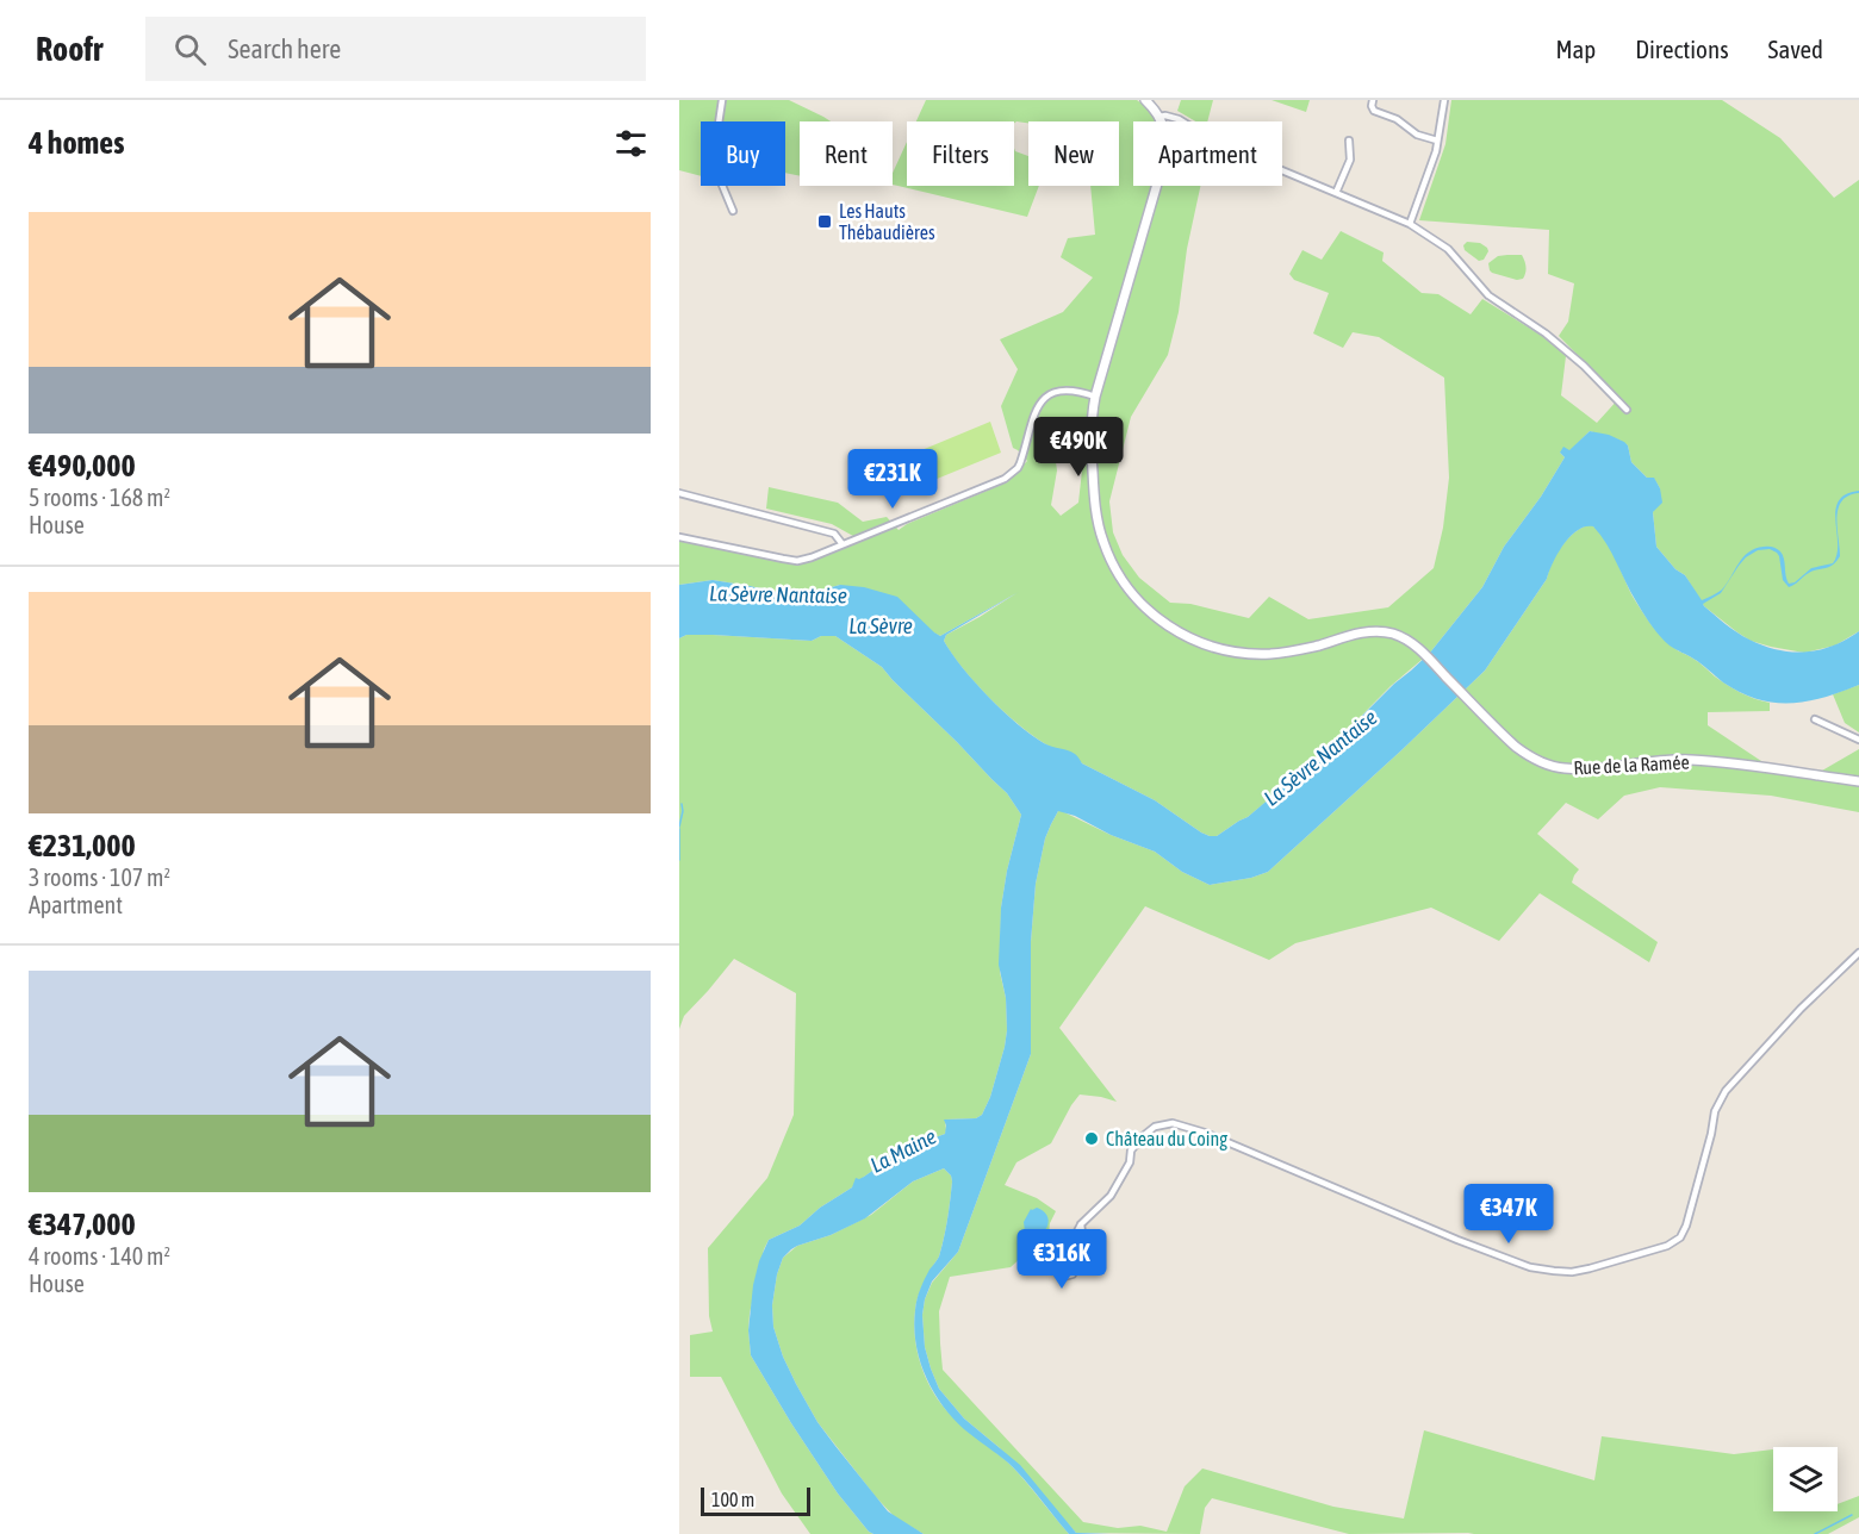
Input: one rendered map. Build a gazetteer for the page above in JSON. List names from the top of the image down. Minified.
{"streets":{"main road":["Rue de la Ramée"]},"water":["La Sèvre Nantaise","La Sèvre","La Maine"],"places":{"transit":["Les Hauts Thébaudières"],"other":["Château du Coing"]},"scale_bar":"100 m","page":{"header":"Roofr","search":"Search here","nav":["Map","Directions","Saved"],"heading":"4 homes","chip":["Buy","Rent","Filters","New","Apartment"],"list":[{"name":"€490,000","note":"5 rooms · 168 m² · House"},{"name":"€231,000","note":"3 rooms · 107 m² · Apartment"},{"name":"€347,000","note":"4 rooms · 140 m² · House"}],"price":["€490K","€231K","€347K","€316K"],"scale":"100 m"}}
